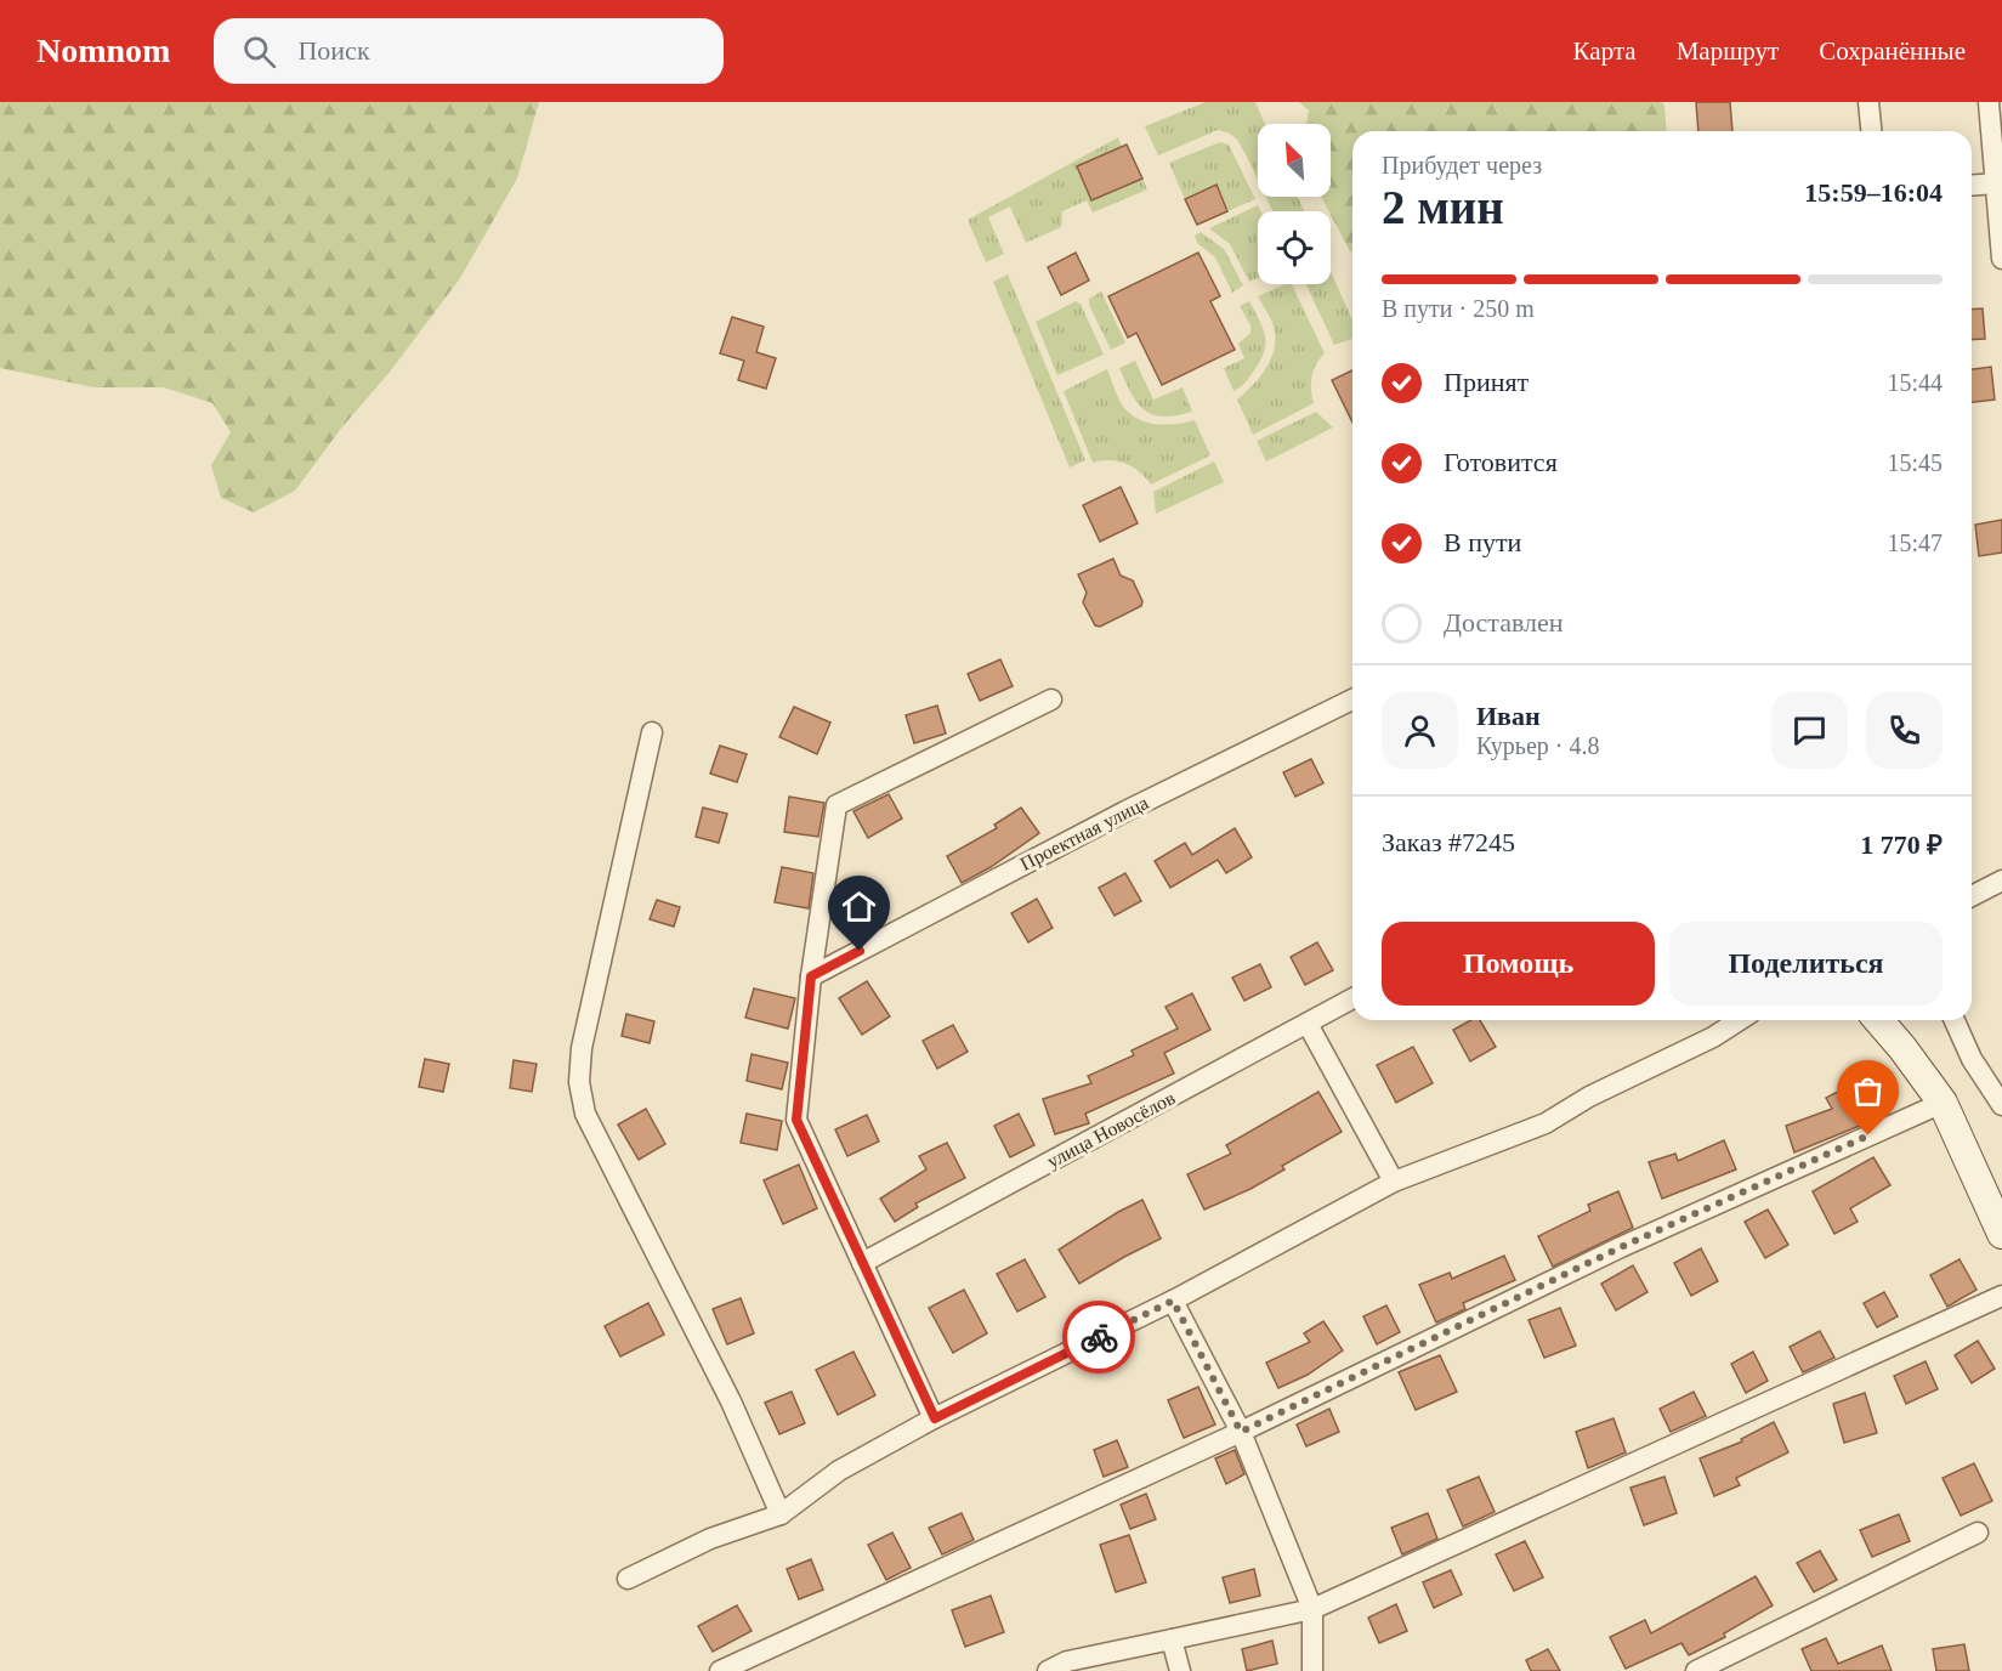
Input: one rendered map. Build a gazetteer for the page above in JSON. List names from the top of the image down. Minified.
{"streets":{"street":["Проектная улица","улица Новосёлов"]},"north":"top left","page":{"header":"Nomnom","search":"Поиск","nav":["Карта","Маршрут","Сохранённые"],"heading":["2 мин","Прибудет через","15:59–16:04"],"panel":["Иван","Курьер · 4.8","Заказ #7245","1 770 ₽"],"bar":"В пути · 250 m","list":[["Принят","15:44"],["Готовится","15:45"],["В пути","15:47"],"Доставлен"],"buttons":["Помощь","Поделиться"]}}
